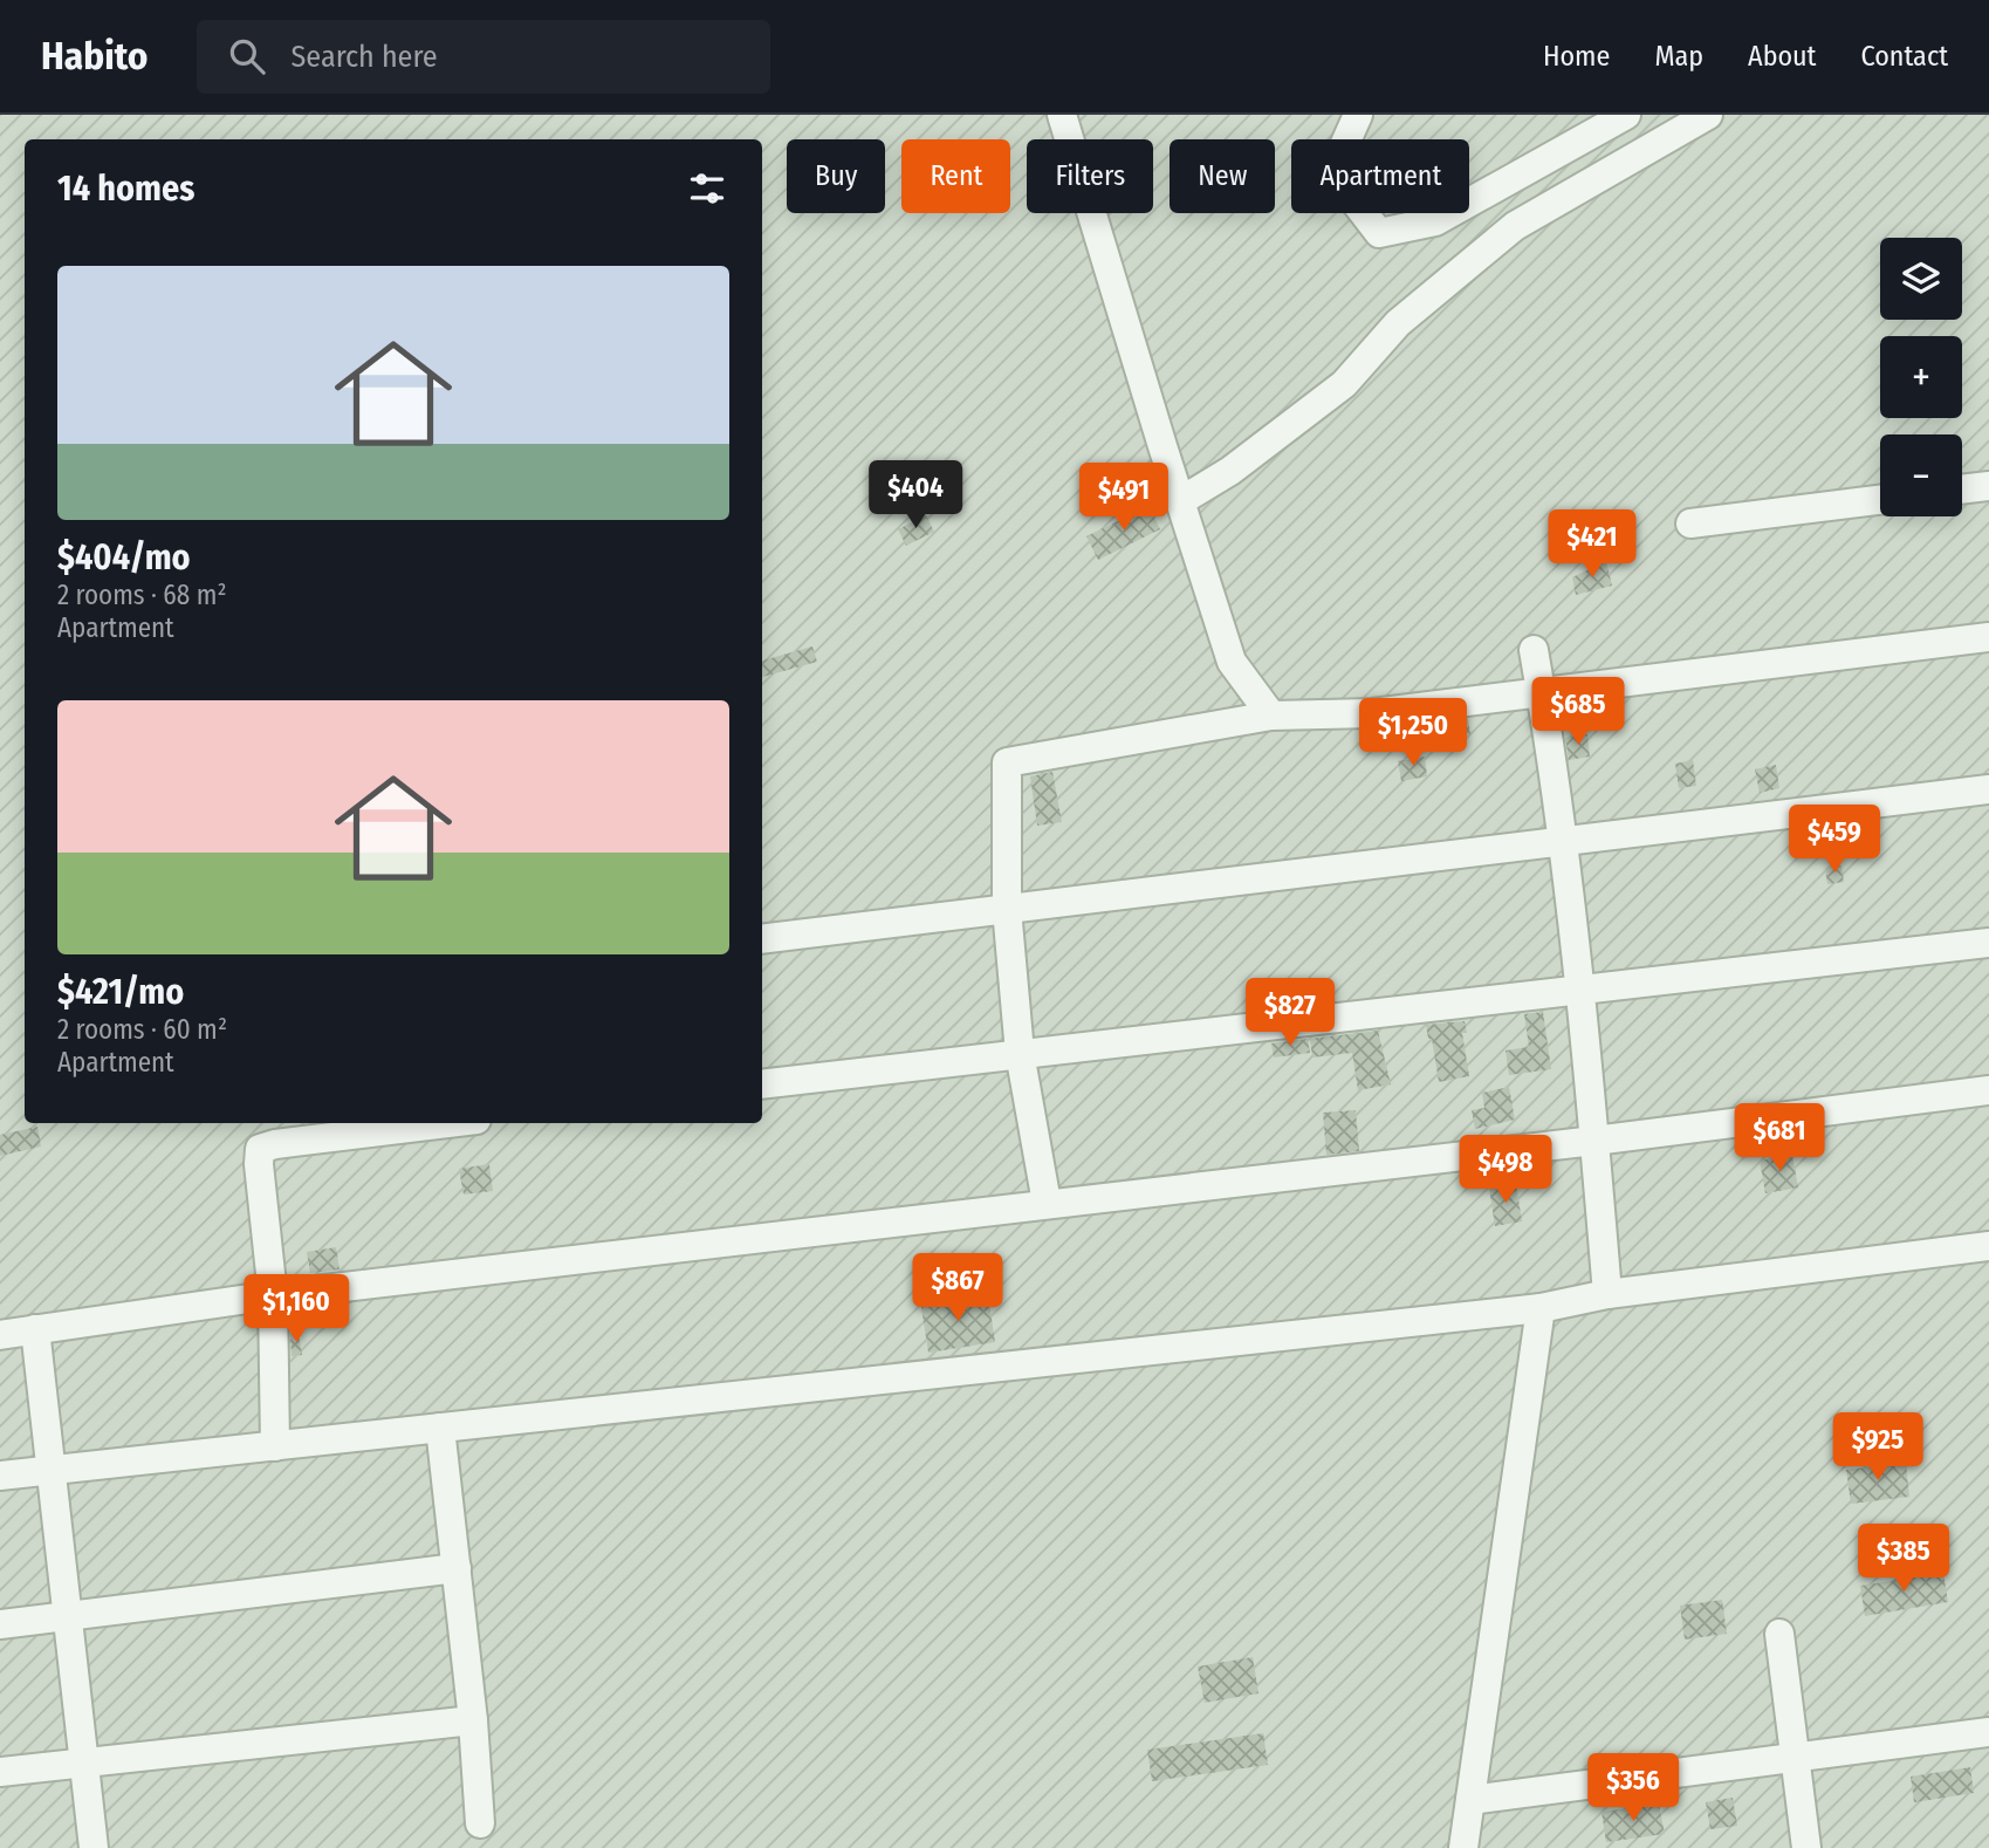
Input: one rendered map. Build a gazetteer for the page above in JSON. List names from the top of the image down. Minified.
{"page":{"header":"Habito","search":"Search here","nav":["Home","Map","About","Contact"],"chip":["Buy","Rent","Filters","New","Apartment"],"heading":"14 homes","map_buttons":["+","−"],"list":[{"name":"$404/mo","note":"2 rooms · 68 m² · Apartment"},{"name":"$421/mo","note":"2 rooms · 60 m² · Apartment"}],"price":["$404","$491","$421","$685","$1,250","$459","$827","$681","$498","$867","$1,160","$925","$385","$356"]}}
